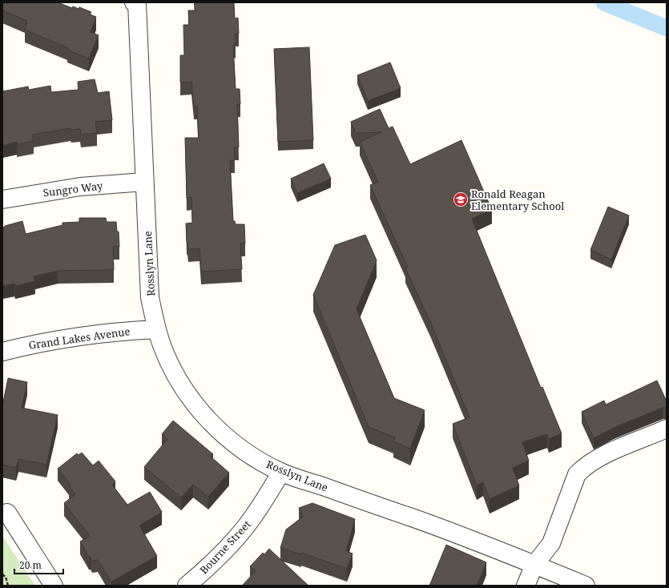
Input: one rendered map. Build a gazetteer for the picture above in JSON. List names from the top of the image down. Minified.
{"streets":{"street":["Sungro Way","Rosslyn Lane","Grand Lakes Avenue","Bourne Street"]},"crossings":[["Sungro Way","Rosslyn Lane"],["Rosslyn Lane","Grand Lakes Avenue"],["Rosslyn Lane","Bourne Street"]],"places":{"school or university":["Ronald Reagan Elementary School"]},"scale_bar":"20 m"}
